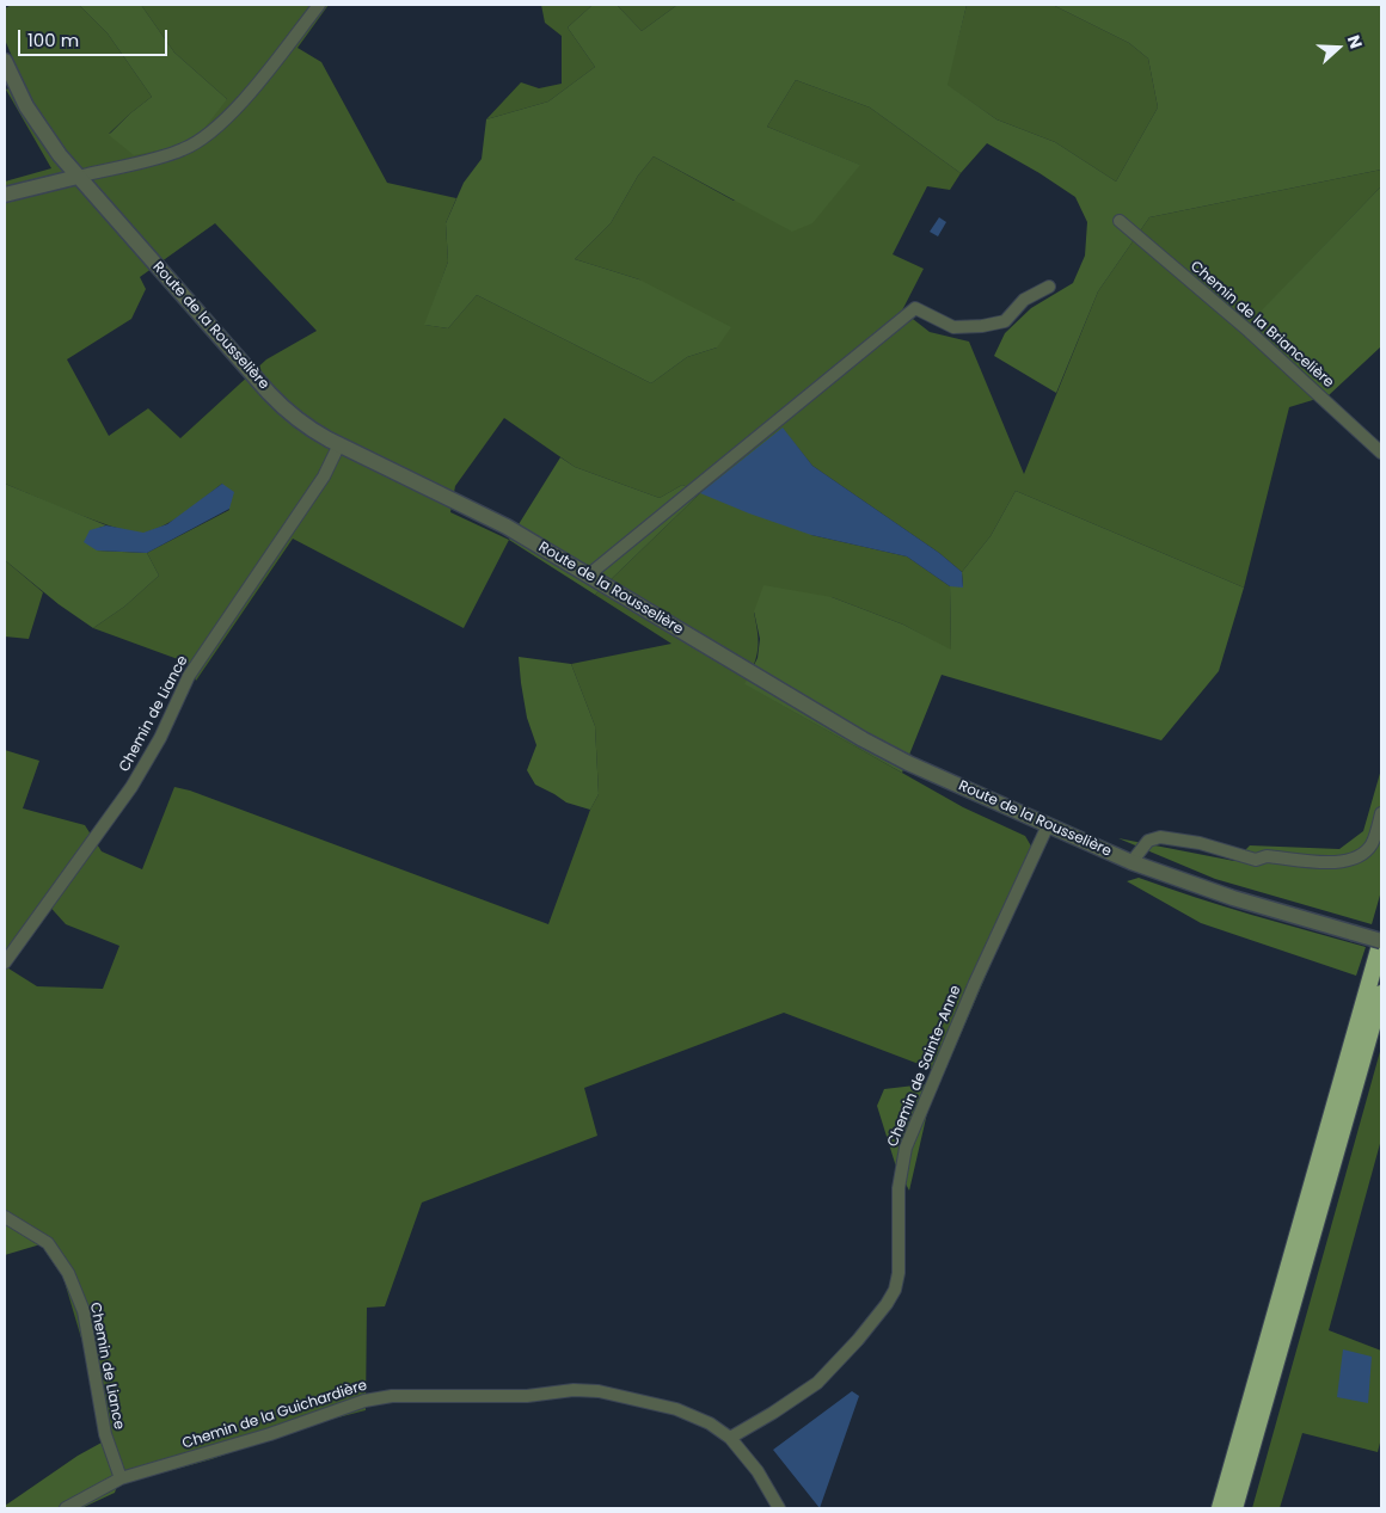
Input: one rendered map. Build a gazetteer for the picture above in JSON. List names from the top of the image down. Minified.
{"streets":{"street":["Chemin de la Briancelière","Route de la Rousselière","Chemin de Liance","Chemin de Sainte-Anne","Chemin de la Guichardière"]},"crossings":[["Route de la Rousselière","Chemin de Liance"],["Route de la Rousselière","Chemin de Sainte-Anne"],["Chemin de Liance","Chemin de la Guichardière"],["Chemin de Sainte-Anne","Chemin de la Guichardière"]],"scale_bar":"100 m","north":"right"}
